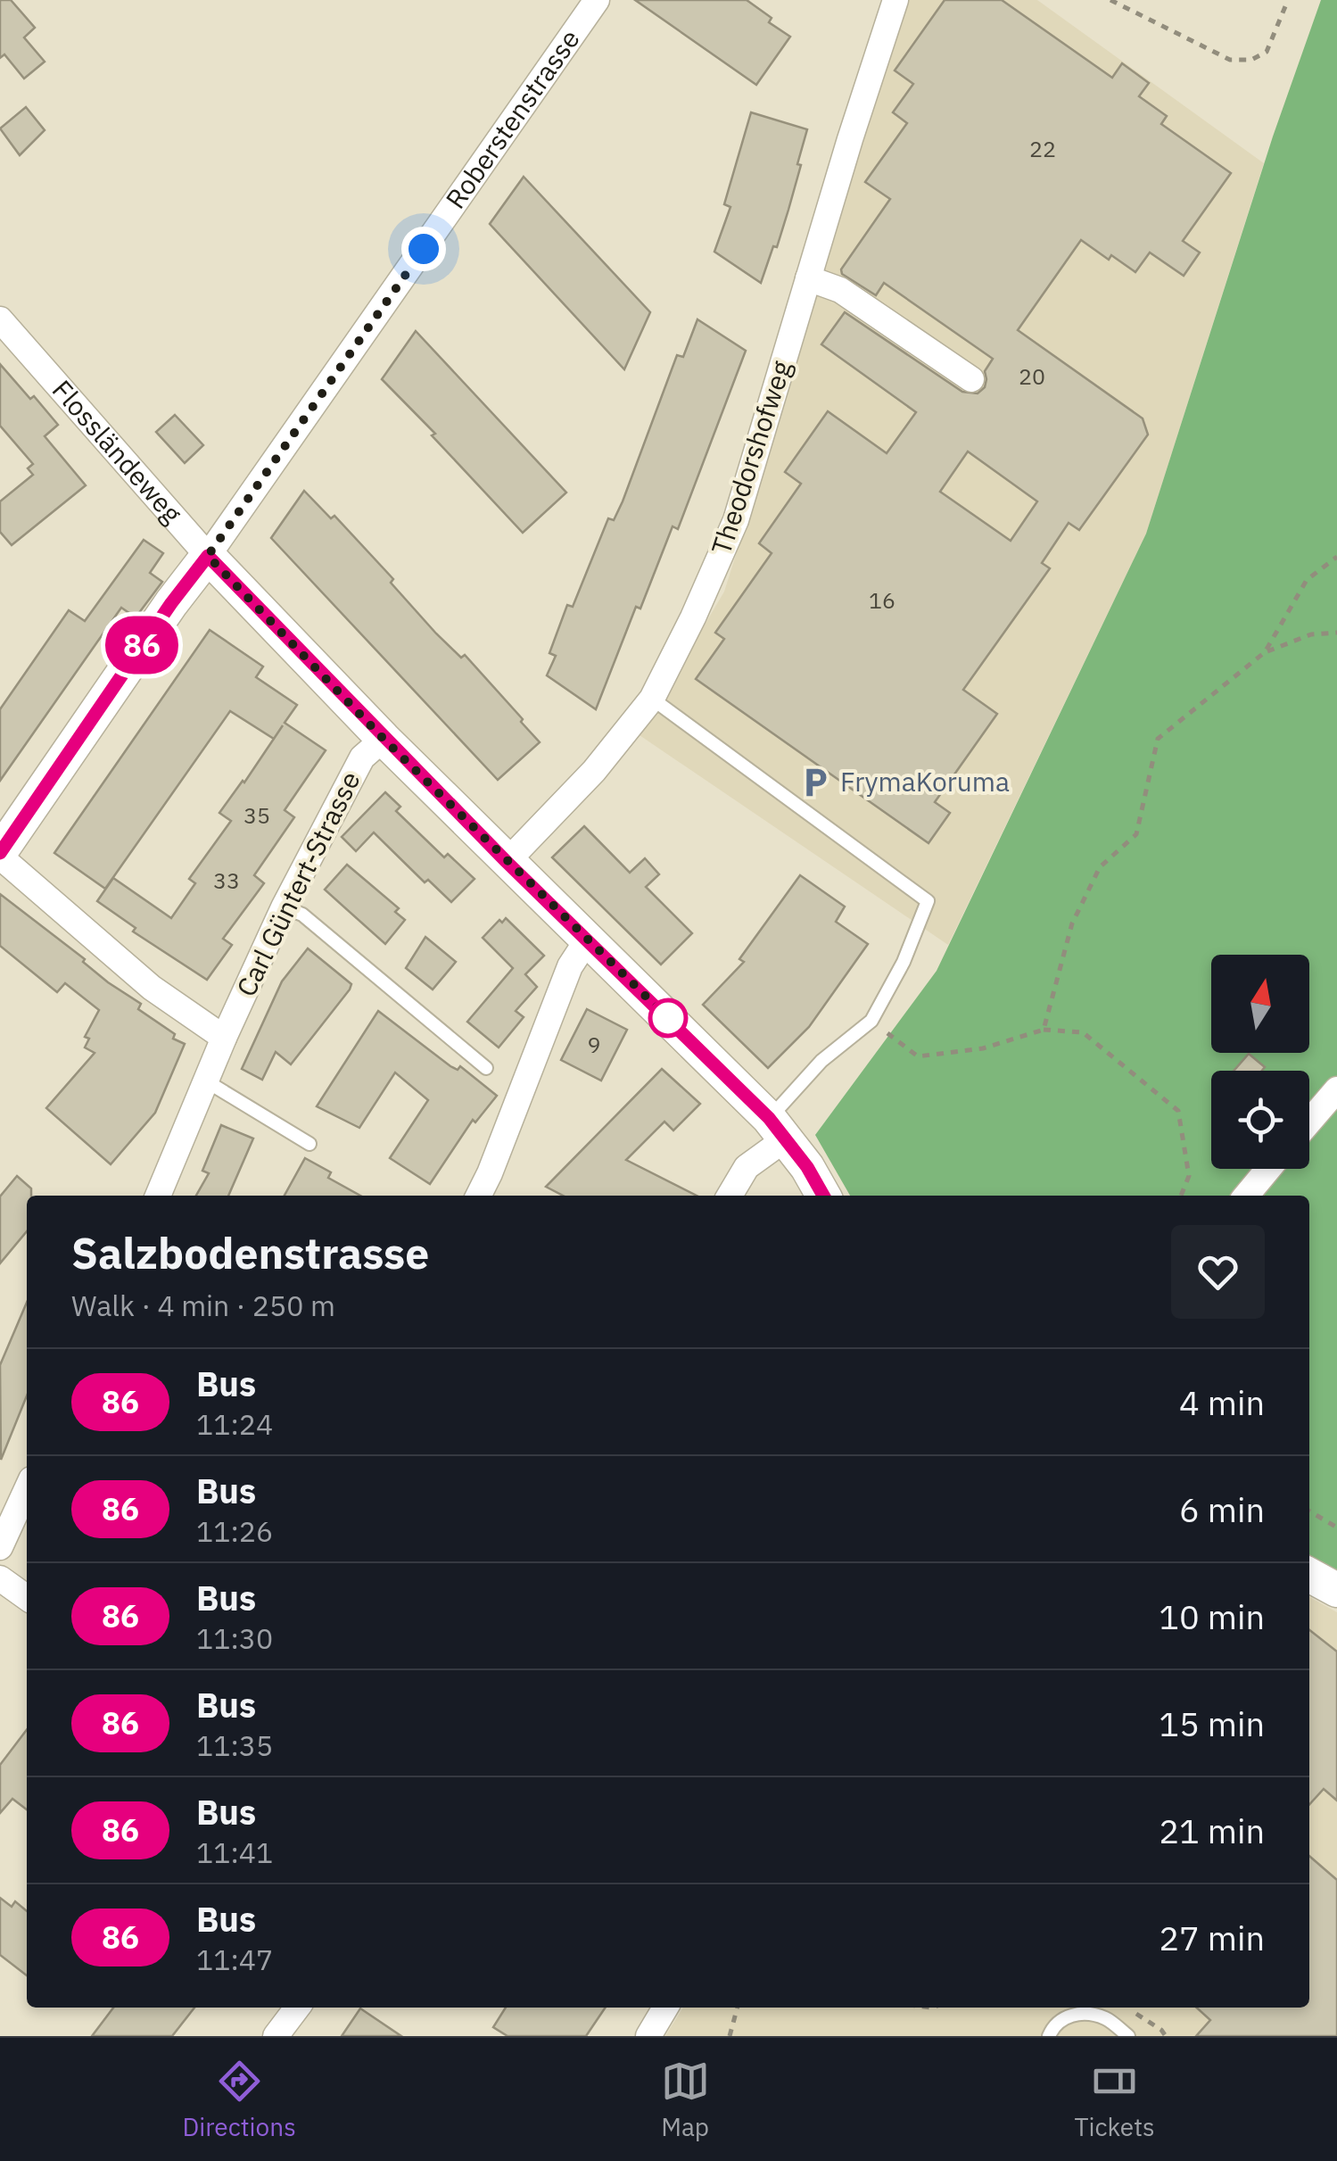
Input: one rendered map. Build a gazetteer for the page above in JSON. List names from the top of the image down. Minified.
{"streets":{"street":["Roberstenstrasse","Flossländeweg","Theodorshofweg","Carl Güntert-Strasse"]},"crossings":[["Roberstenstrasse","Flossländeweg"],["Flossländeweg","Theodorshofweg"],["Flossländeweg","Carl Güntert-Strasse"]],"places":{"parking":["FrymaKoruma"]},"lines":["bus line 86"],"house_numbers":["22","20","16","35","33","9"],"north":"top","page":{"on_map":"86","heading":["Salzbodenstrasse","Walk · 4 min · 250 m"],"list":[{"mark":"86","name":"Bus","note":"11:24","value":"4 min"},{"mark":"86","name":"Bus","note":"11:26","value":"6 min"},{"mark":"86","name":"Bus","note":"11:30","value":"10 min"},{"mark":"86","name":"Bus","note":"11:35","value":"15 min"},{"mark":"86","name":"Bus","note":"11:41","value":"21 min"},{"mark":"86","name":"Bus","note":"11:47","value":"27 min"}],"tabs":["Directions","Map","Tickets"]}}
